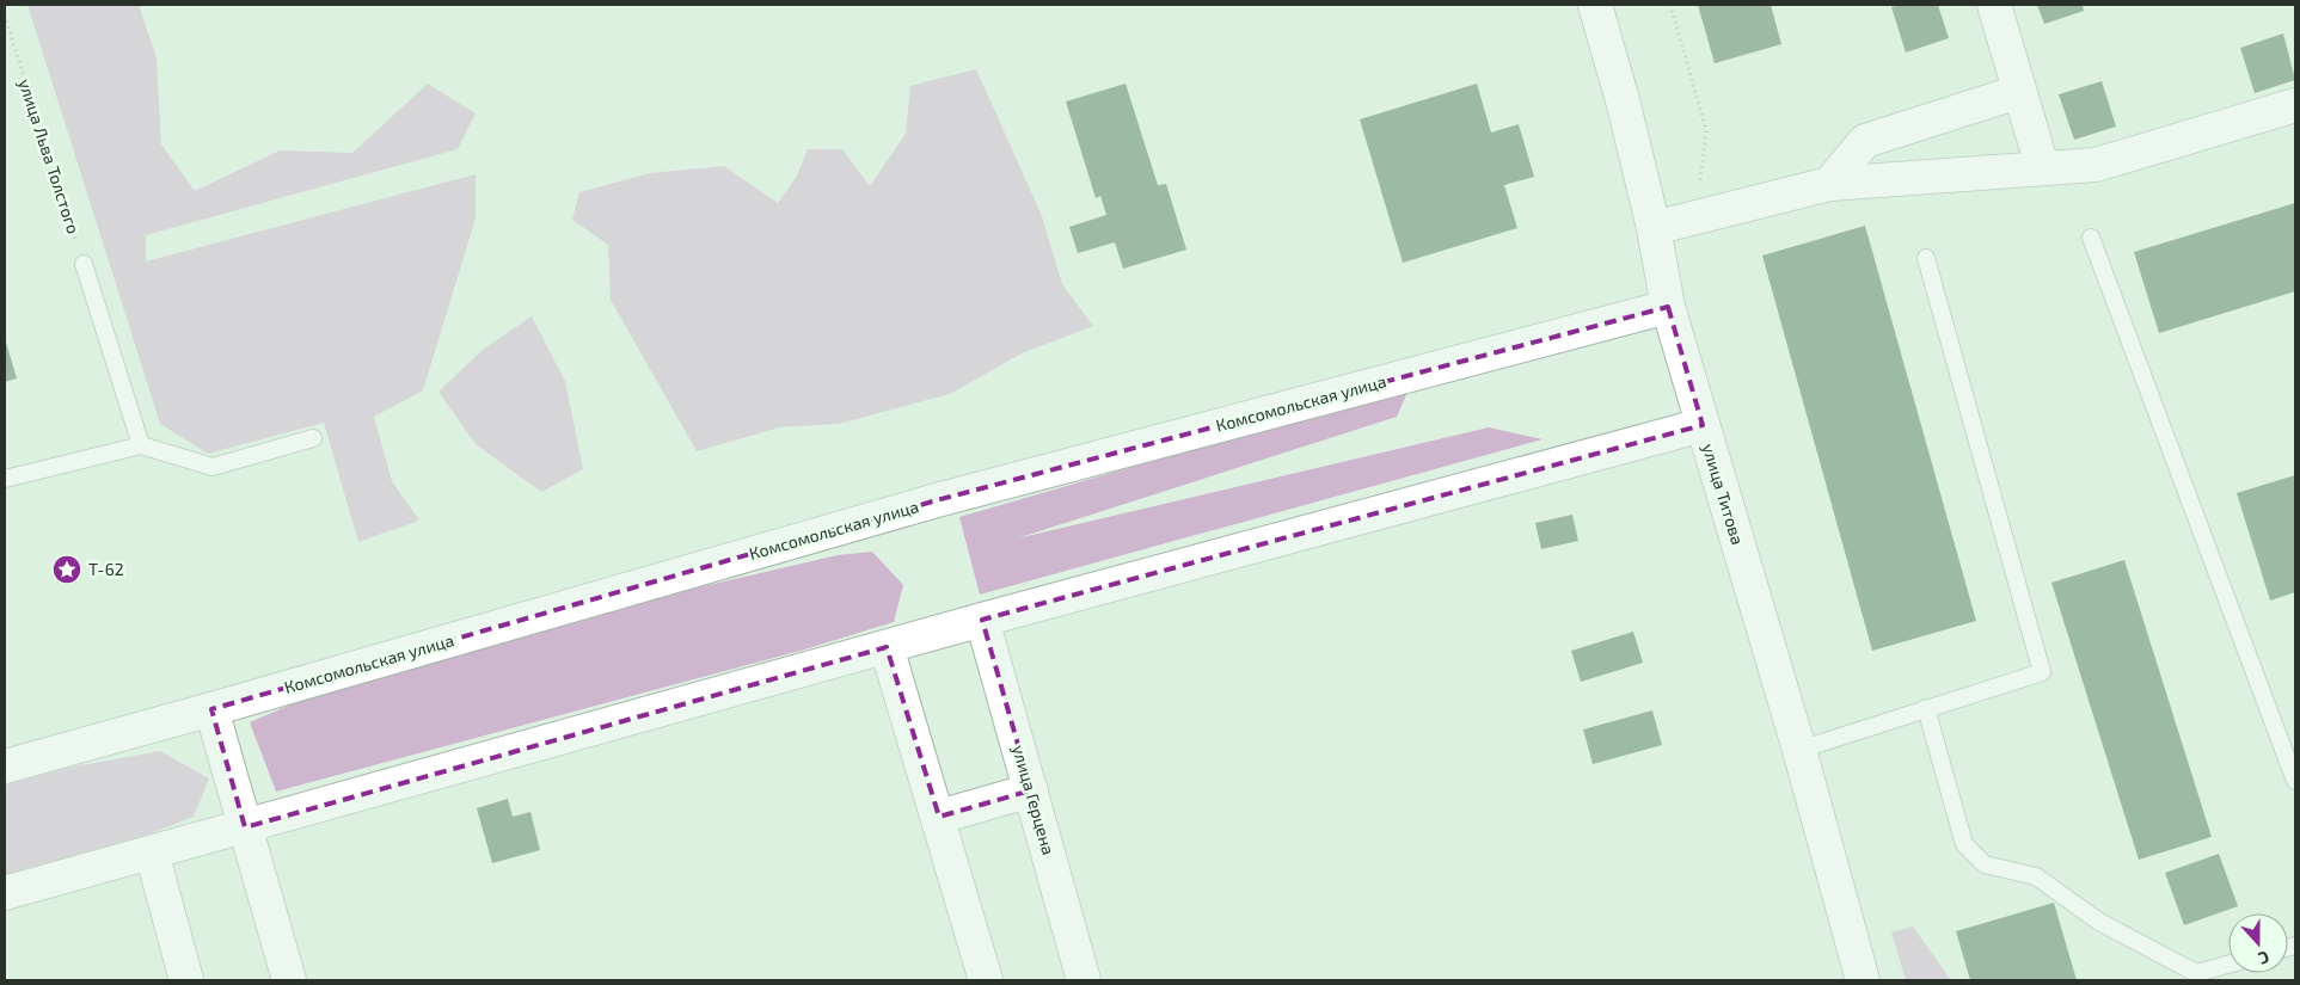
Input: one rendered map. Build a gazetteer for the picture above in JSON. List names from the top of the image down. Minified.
{"streets":{"street":["Комсомольская улица","улица Титова","улица Герцена"],"path":["улица Льва Толстого"]},"crossings":[["Комсомольская улица","улица Титова"]],"places":{"place":["Т-62"]},"north":"bottom"}
